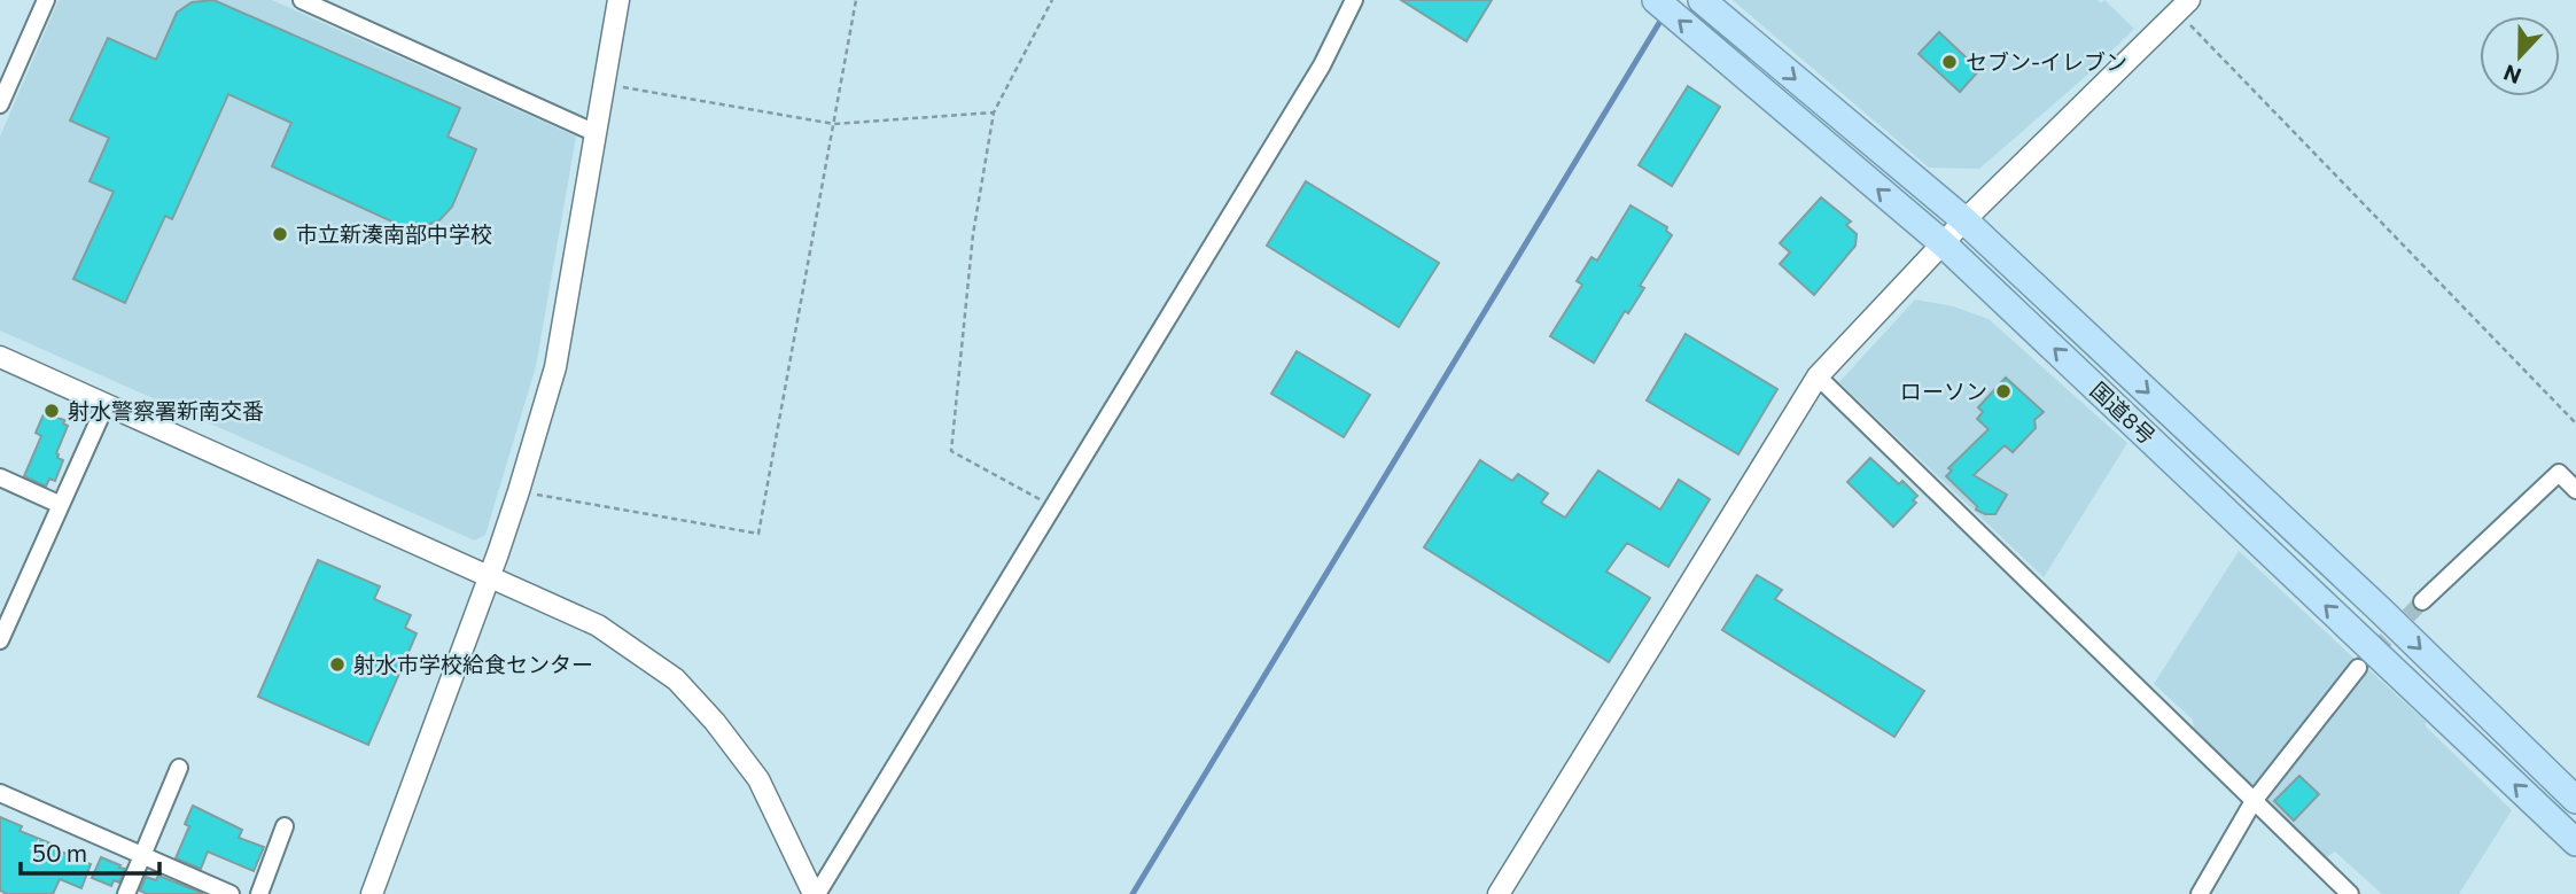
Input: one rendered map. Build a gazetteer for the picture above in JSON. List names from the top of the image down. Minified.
{"streets":{"highway":["国道8号"]},"places":["セブン-イレブン","市立新湊南部中学校","ローソン","射水警察署新南交番","射水市学校給食センター"],"scale_bar":"50 m","north":"bottom"}
